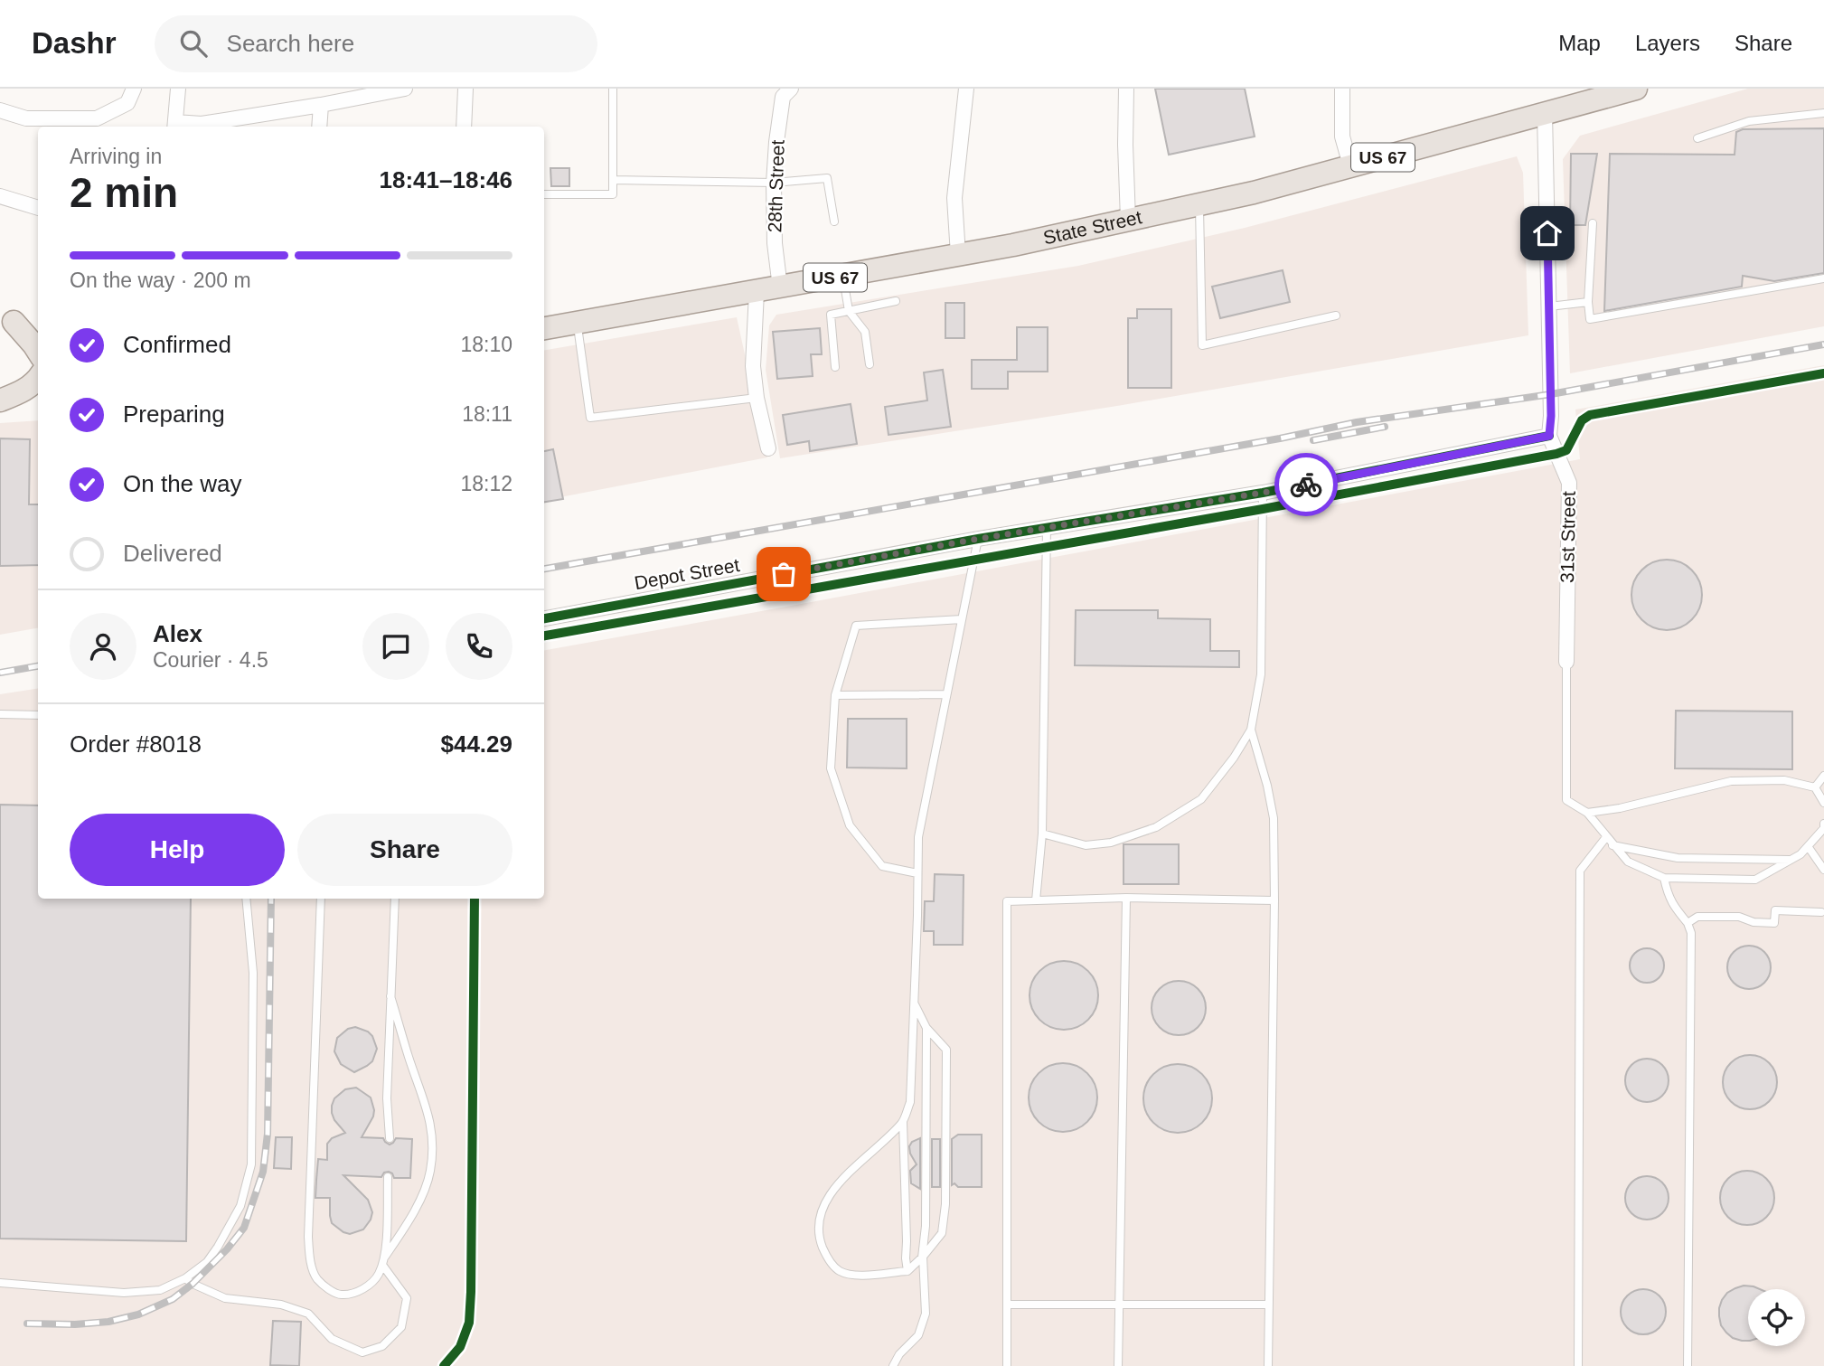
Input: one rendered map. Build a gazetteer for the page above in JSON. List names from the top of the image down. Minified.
{"streets":{"main road":["US 67","State Street"],"street":["28th Street","31st Street","Depot Street"]},"crossings":[["28th Street","State Street"],["State Street","31st Street"],["31st Street","Depot Street"]],"page":{"header":"Dashr","search":"Search here","nav":["Map","Layers","Share"],"heading":["2 min","Arriving in","18:41–18:46"],"panel":["Alex","Courier · 4.5","Order #8018","$44.29"],"bar":"On the way · 200 m","list":[["Confirmed","18:10"],["Preparing","18:11"],["On the way","18:12"],"Delivered"],"buttons":["Help","Share"]}}
